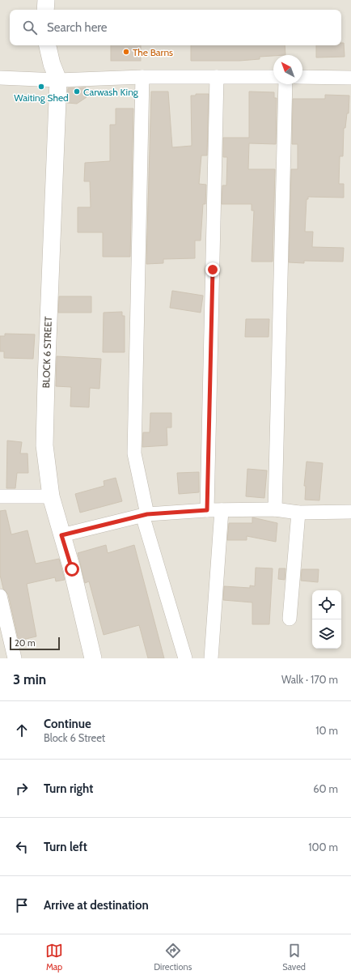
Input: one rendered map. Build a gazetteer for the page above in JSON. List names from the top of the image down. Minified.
{"streets":{"street":["BLOCK 6 STREET"]},"places":["The Barns","Waiting Shed","Carwash King"],"scale_bar":"20 m","north":"top left","page":{"search":"Search here","scale":"20 m","heading":["3 min","Walk · 170 m"],"list":[["Continue","Block 6 Street","10 m"],["Turn right","60 m"],["Turn left","100 m"],"Arrive at destination"],"nav":["Map","Directions","Saved"]}}
